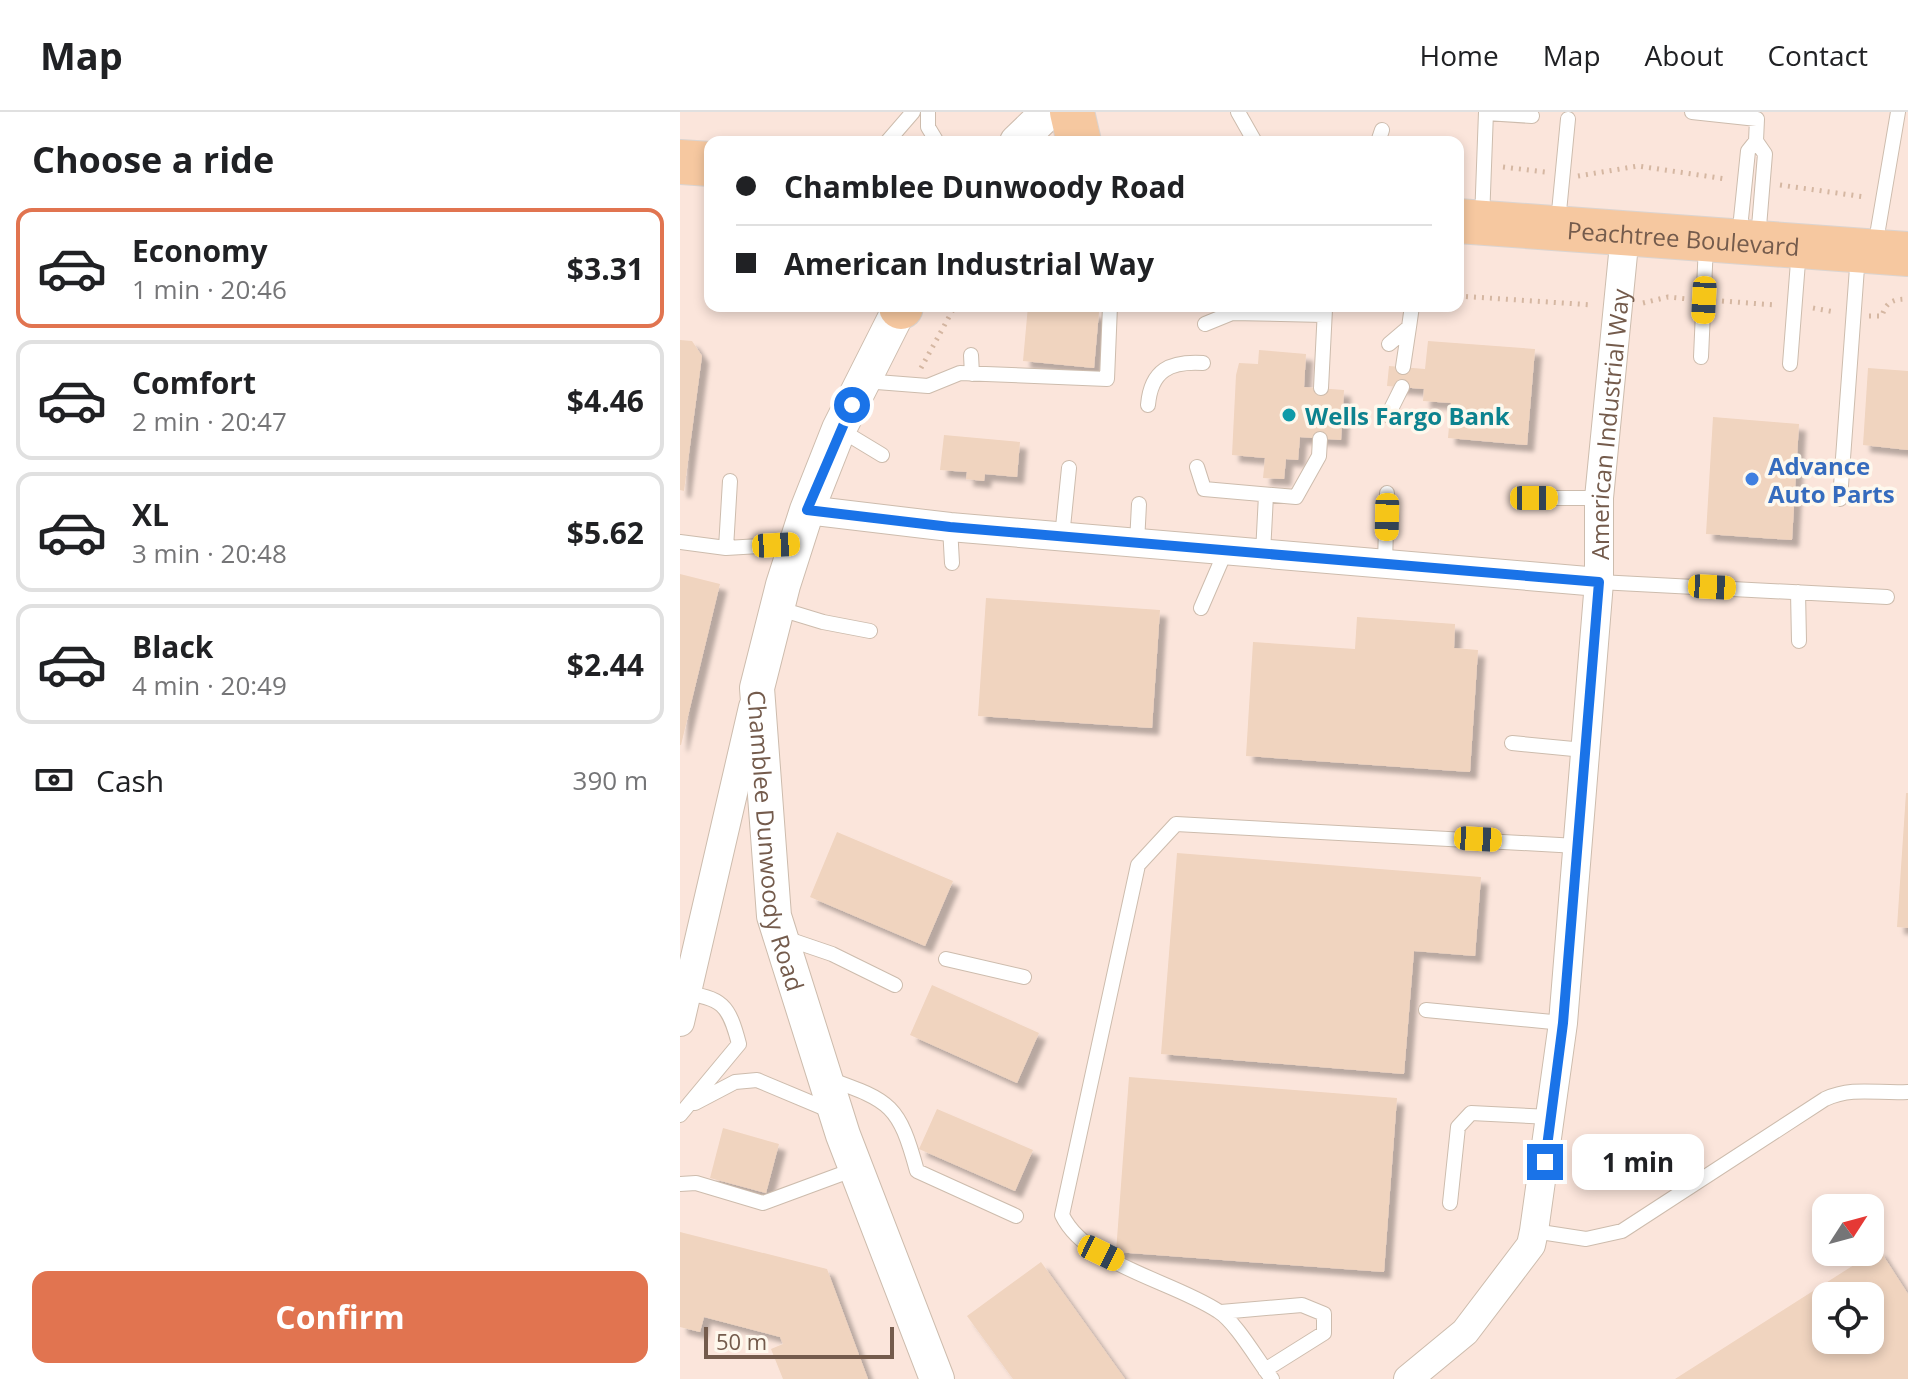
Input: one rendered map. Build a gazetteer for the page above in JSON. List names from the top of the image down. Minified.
{"streets":{"highway":["Peachtree Boulevard"],"street":["American Industrial Way","Chamblee Dunwoody Road"]},"crossings":[["Peachtree Boulevard","American Industrial Way"]],"places":["Wells Fargo Bank","Advance Auto Parts"],"scale_bar":"50 m","north":"top right","page":{"header":"Map","nav":["Home","Map","About","Contact"],"heading":"Choose a ride","banner":["Chamblee Dunwoody Road","American Industrial Way"],"list":[{"name":"Economy","note":"1 min · 20:46","value":"$3.31"},{"name":"Comfort","note":"2 min · 20:47","value":"$4.46"},{"name":"XL","note":"3 min · 20:48","value":"$5.62"},{"name":"Black","note":"4 min · 20:49","value":"$2.44"}],"pay":["Cash","390 m"],"bubble":"1 min","buttons":"Confirm","scale":"50 m"}}
